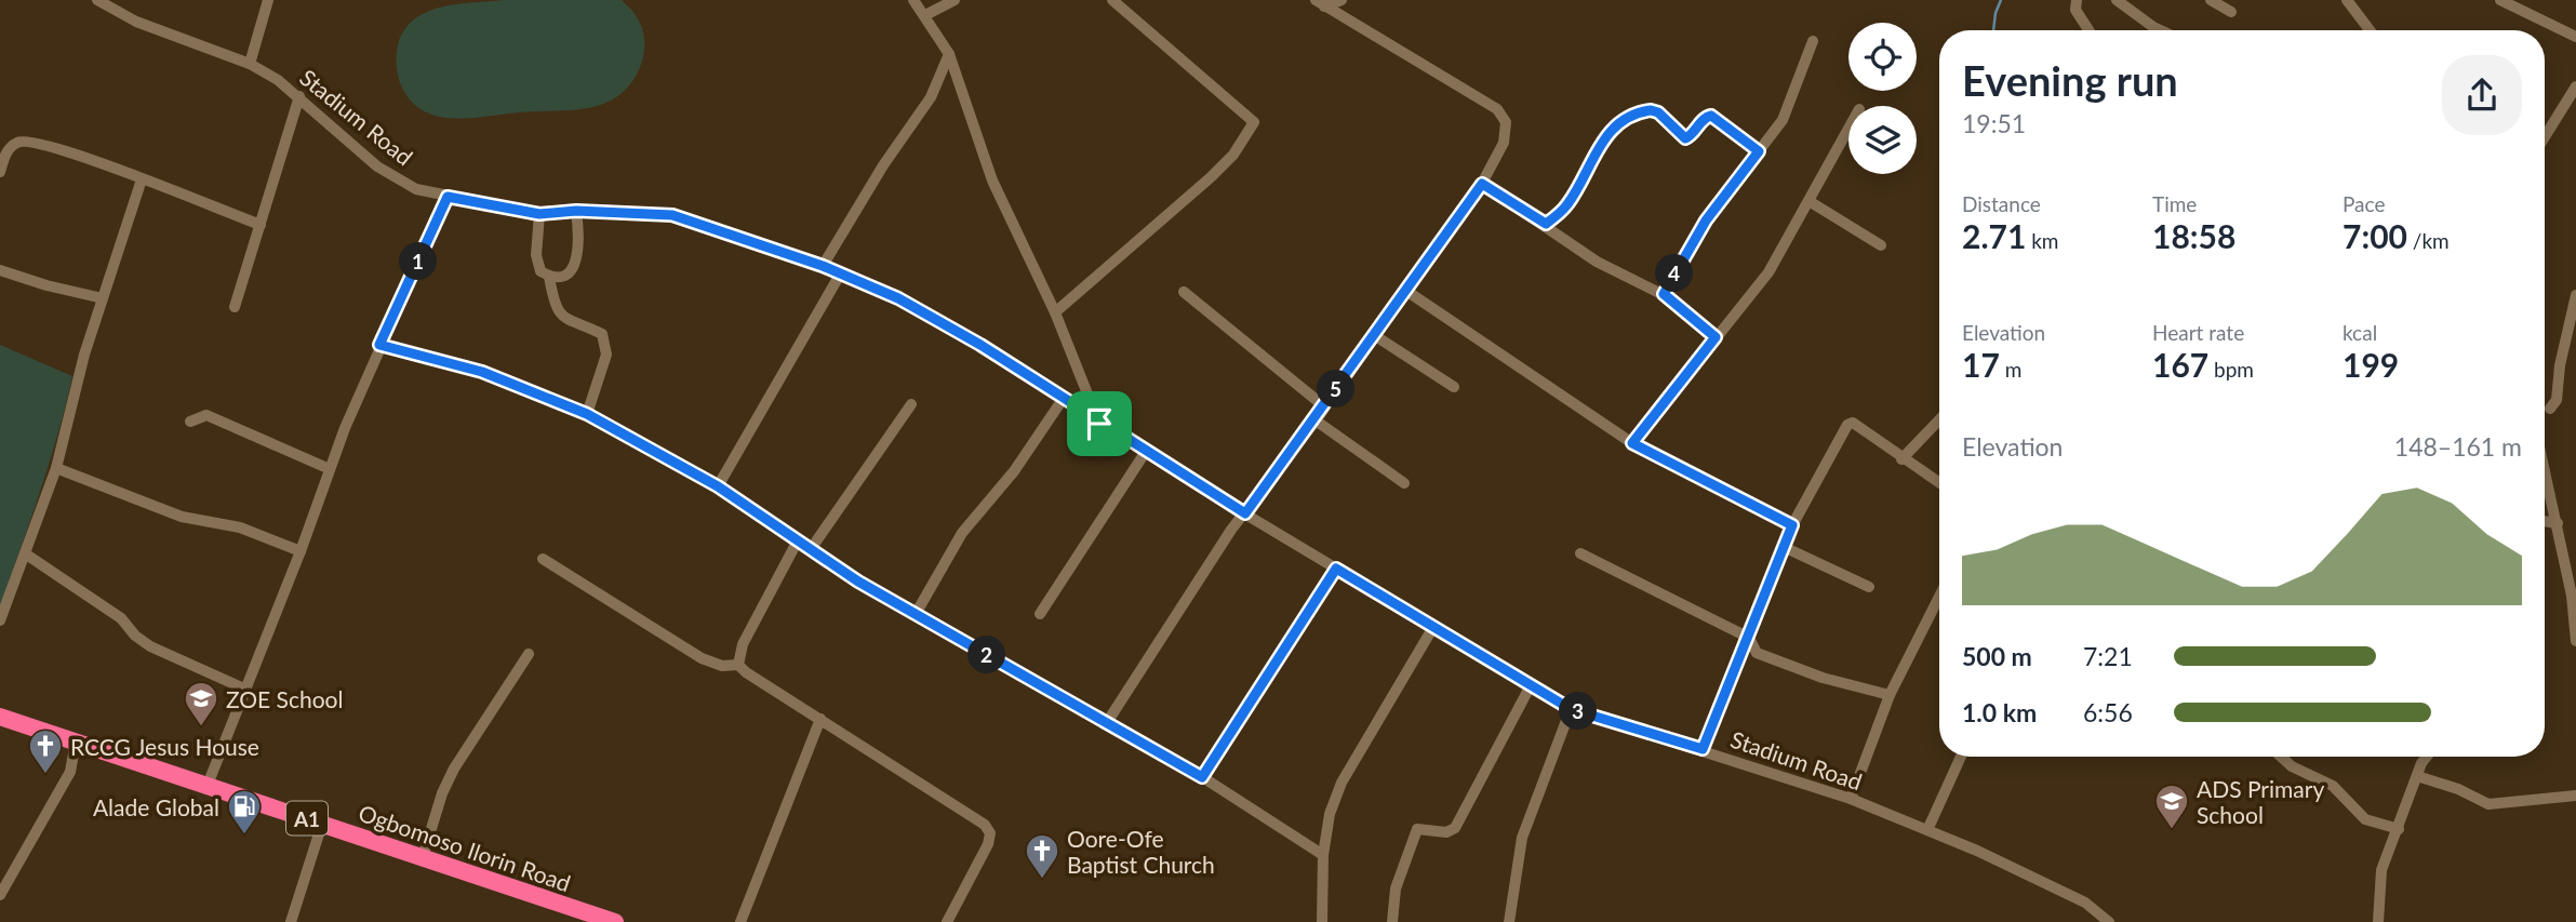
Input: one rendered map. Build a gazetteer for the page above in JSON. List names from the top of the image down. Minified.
{"streets":{"highway":["A1","Ogbomoso Ilorin Road"],"street":["Stadium Road"]},"places":{"school or university":["ZOE School","ADS Primary School"],"church":["RCCG Jesus House","Oore-Ofe Baptist Church"],"fuel station":["Alade Global"]},"page":{"heading":["Evening run","19:51"],"stats":[["Distance","2.71 km"],["Time","18:58"],["Pace","7:00 /km"],["Elevation","17 m"],["Heart rate","167 bpm"],["kcal","199"]],"pins":["1","4","5","2","3"],"chart":["Elevation","148–161 m"],"list":[{"name":"500 m","note":"7:21"},{"name":"1.0 km","note":"6:56"}]}}
